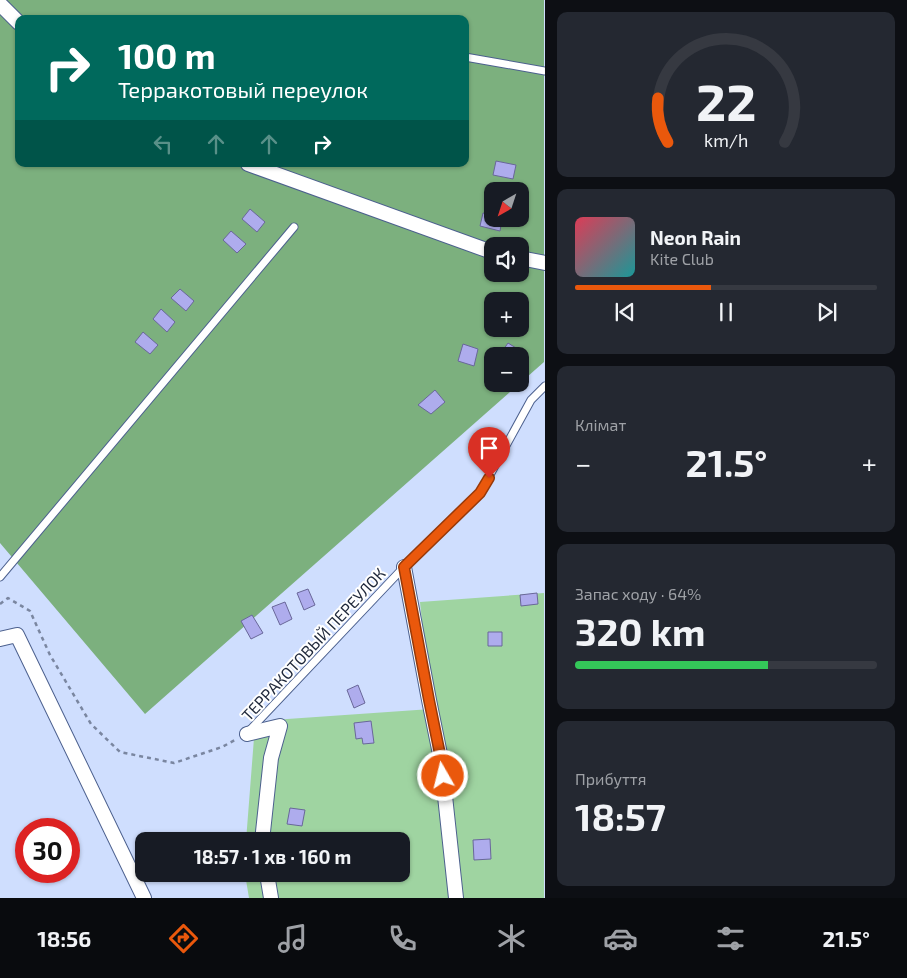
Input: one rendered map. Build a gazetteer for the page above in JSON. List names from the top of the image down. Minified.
{"streets":{"lane":["ТЕРРАКОТОВЫЙ ПЕРЕУЛОК"]},"north":"bottom left","page":{"turn":["100 m","Терракотовый переулок"],"map_buttons":["+","−"],"song":["Neon Rain","Kite Club"],"tile":["Клімат",["Запас ходу · 64%","320 km"],["Прибуття","18:57"]],"heat":["−","21.5°","+"],"limit":"30","trip":"18:57 · 1 хв · 160 m","tabs":["18:56","21.5°"],"gauge":["22","km/h"]}}
